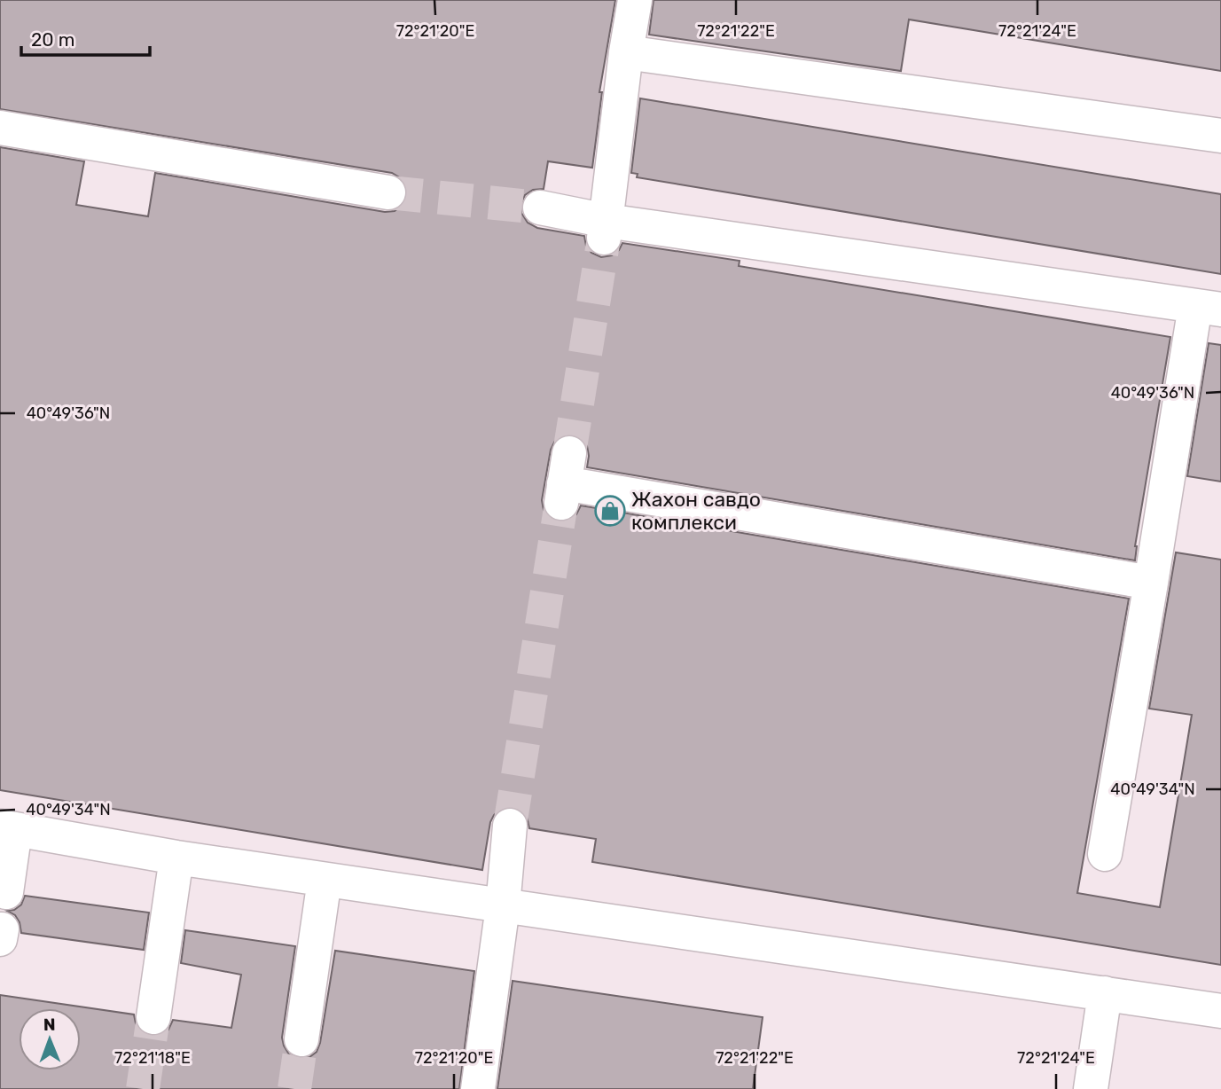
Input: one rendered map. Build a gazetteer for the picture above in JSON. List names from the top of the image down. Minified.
{"places":{"shop":["Жахон савдо комплекси"]},"scale_bar":"20 m","north":"top","coordinates":["72°21'20\"E","72°21'22\"E","72°21'24\"E","40°49'36\"N","40°49'34\"N","72°21'18\"E"]}
